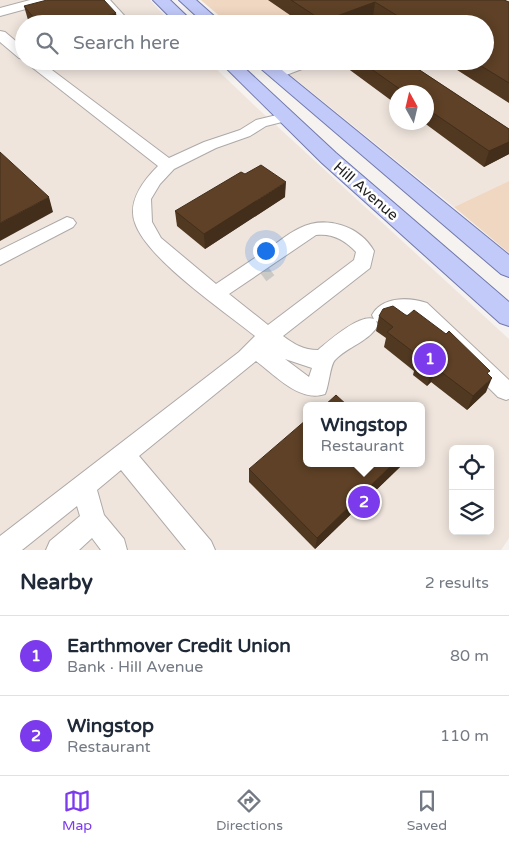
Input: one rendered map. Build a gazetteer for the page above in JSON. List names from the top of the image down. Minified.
{"streets":{"main road":["Hill Avenue"]},"north":"top","page":{"search":"Search here","pins":["1","2"],"popup":["Wingstop","Restaurant"],"heading":["Nearby","2 results"],"list":[{"mark":"1","name":"Earthmover Credit Union","note":"Bank · Hill Avenue","value":"80 m"},{"mark":"2","name":"Wingstop","note":"Restaurant","value":"110 m"}],"nav":["Map","Directions","Saved"]}}
